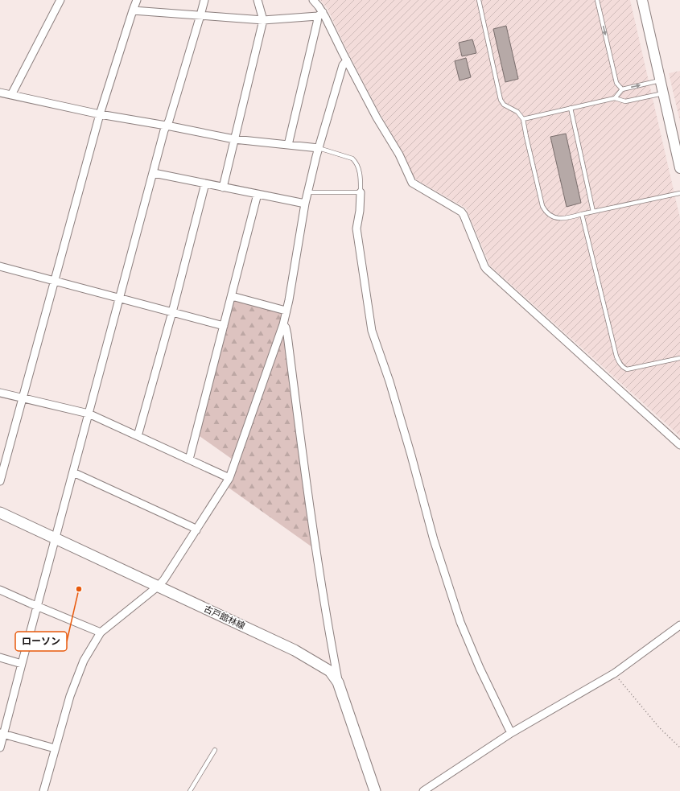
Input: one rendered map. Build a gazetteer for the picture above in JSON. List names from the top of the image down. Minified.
{"streets":{"main road":["古戸館林線"]},"places":["ローソン"]}
